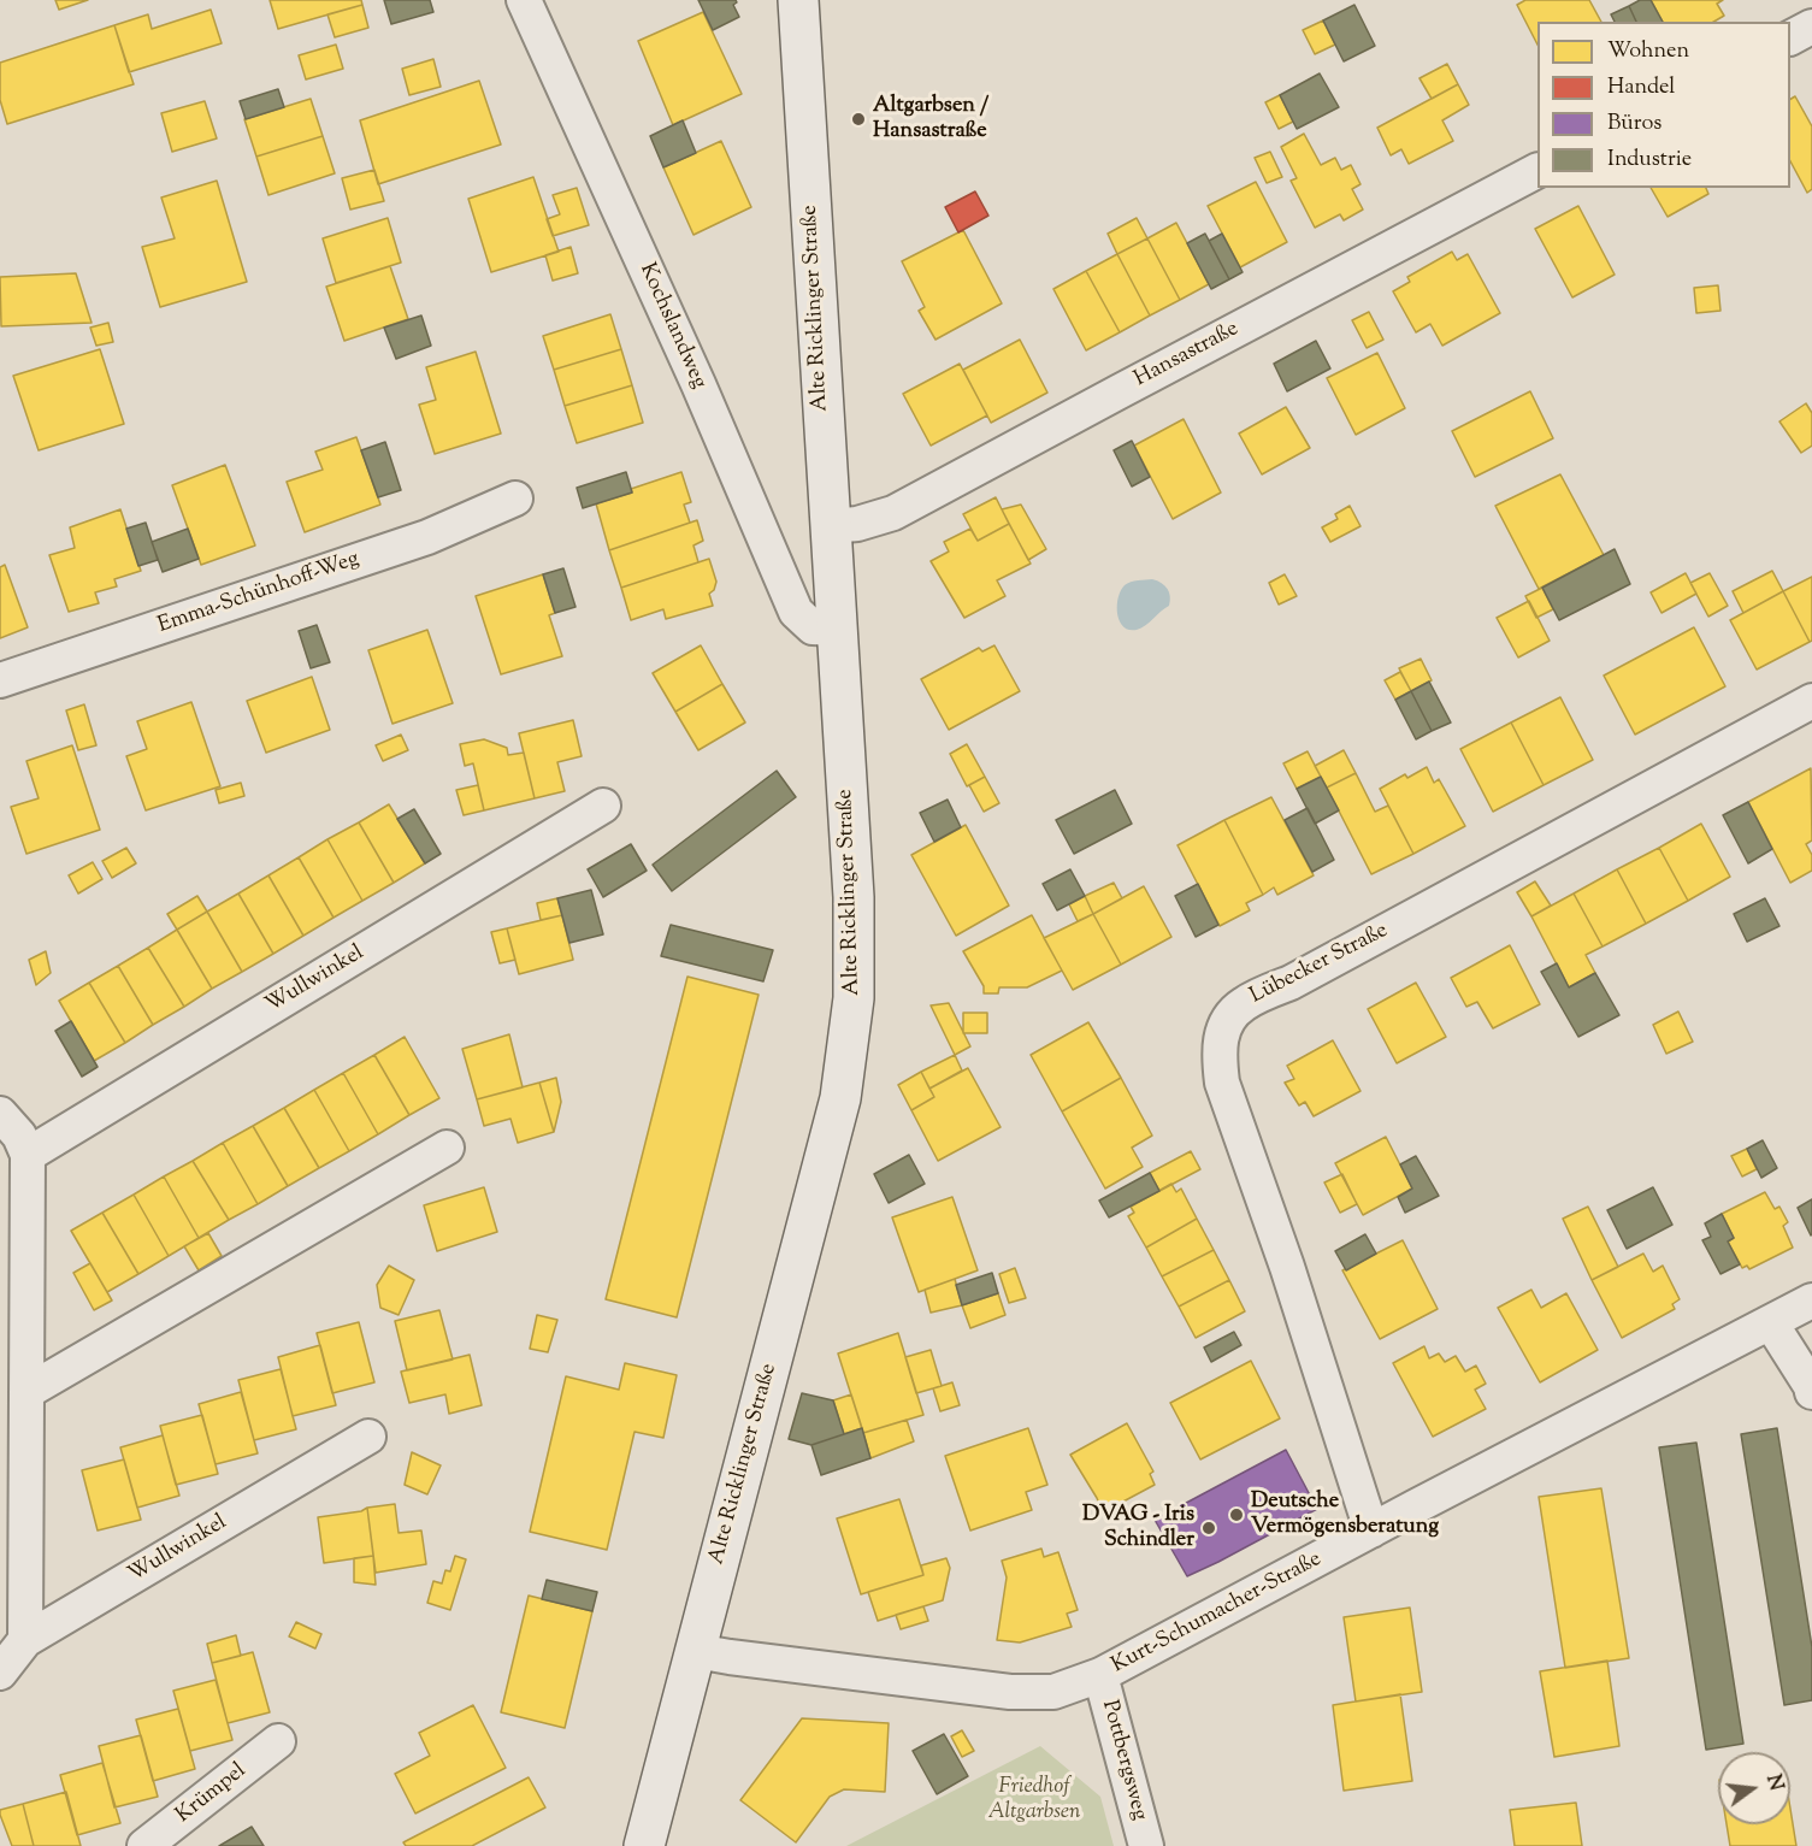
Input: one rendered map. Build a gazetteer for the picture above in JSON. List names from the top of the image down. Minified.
{"streets":{"main road":["Alte Ricklinger Straße"],"street":["Kochslandweg","Hansastraße","Emma-Schünhoff-Weg","Lübecker Straße","Wullwinkel","Kurt-Schumacher-Straße","Pottbergsweg","Krümpel"]},"crossings":[["Alte Ricklinger Straße","Kochslandweg"],["Alte Ricklinger Straße","Hansastraße"],["Alte Ricklinger Straße","Kurt-Schumacher-Straße"],["Lübecker Straße","Kurt-Schumacher-Straße"],["Kurt-Schumacher-Straße","Pottbergsweg"]],"parks":["Friedhof Altgarbsen"],"places":["Altgarbsen / Hansastraße","Deutsche Vermögensberatung","DVAG - Iris Schindler"],"legend":["Wohnen","Handel","Büros","Industrie"],"north":"right"}
